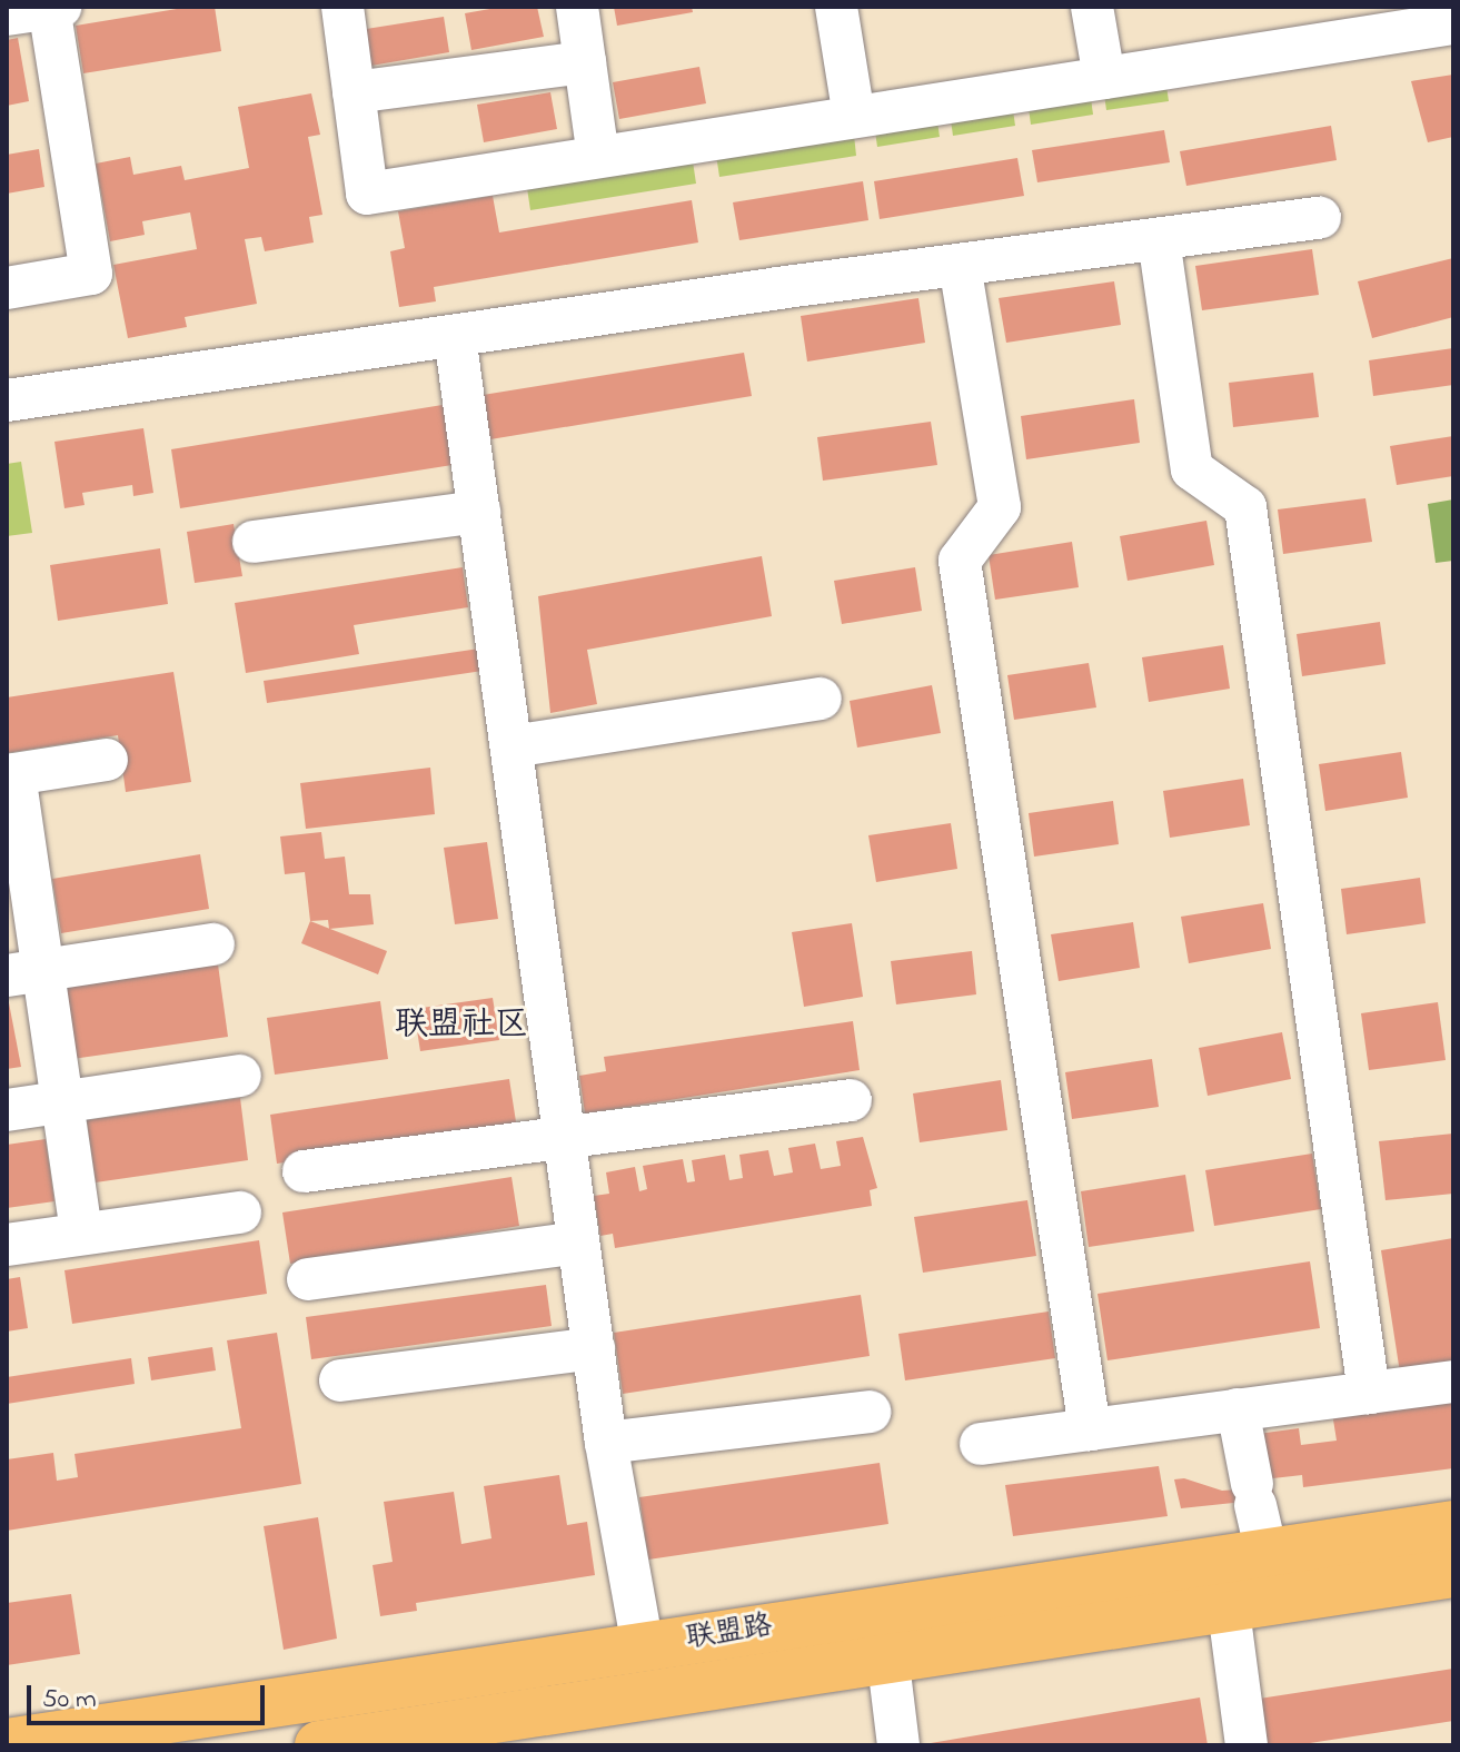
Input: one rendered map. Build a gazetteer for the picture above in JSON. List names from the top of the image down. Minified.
{"streets":{"main road":["联盟路"]},"districts":["联盟社区"],"scale_bar":"50 m"}
